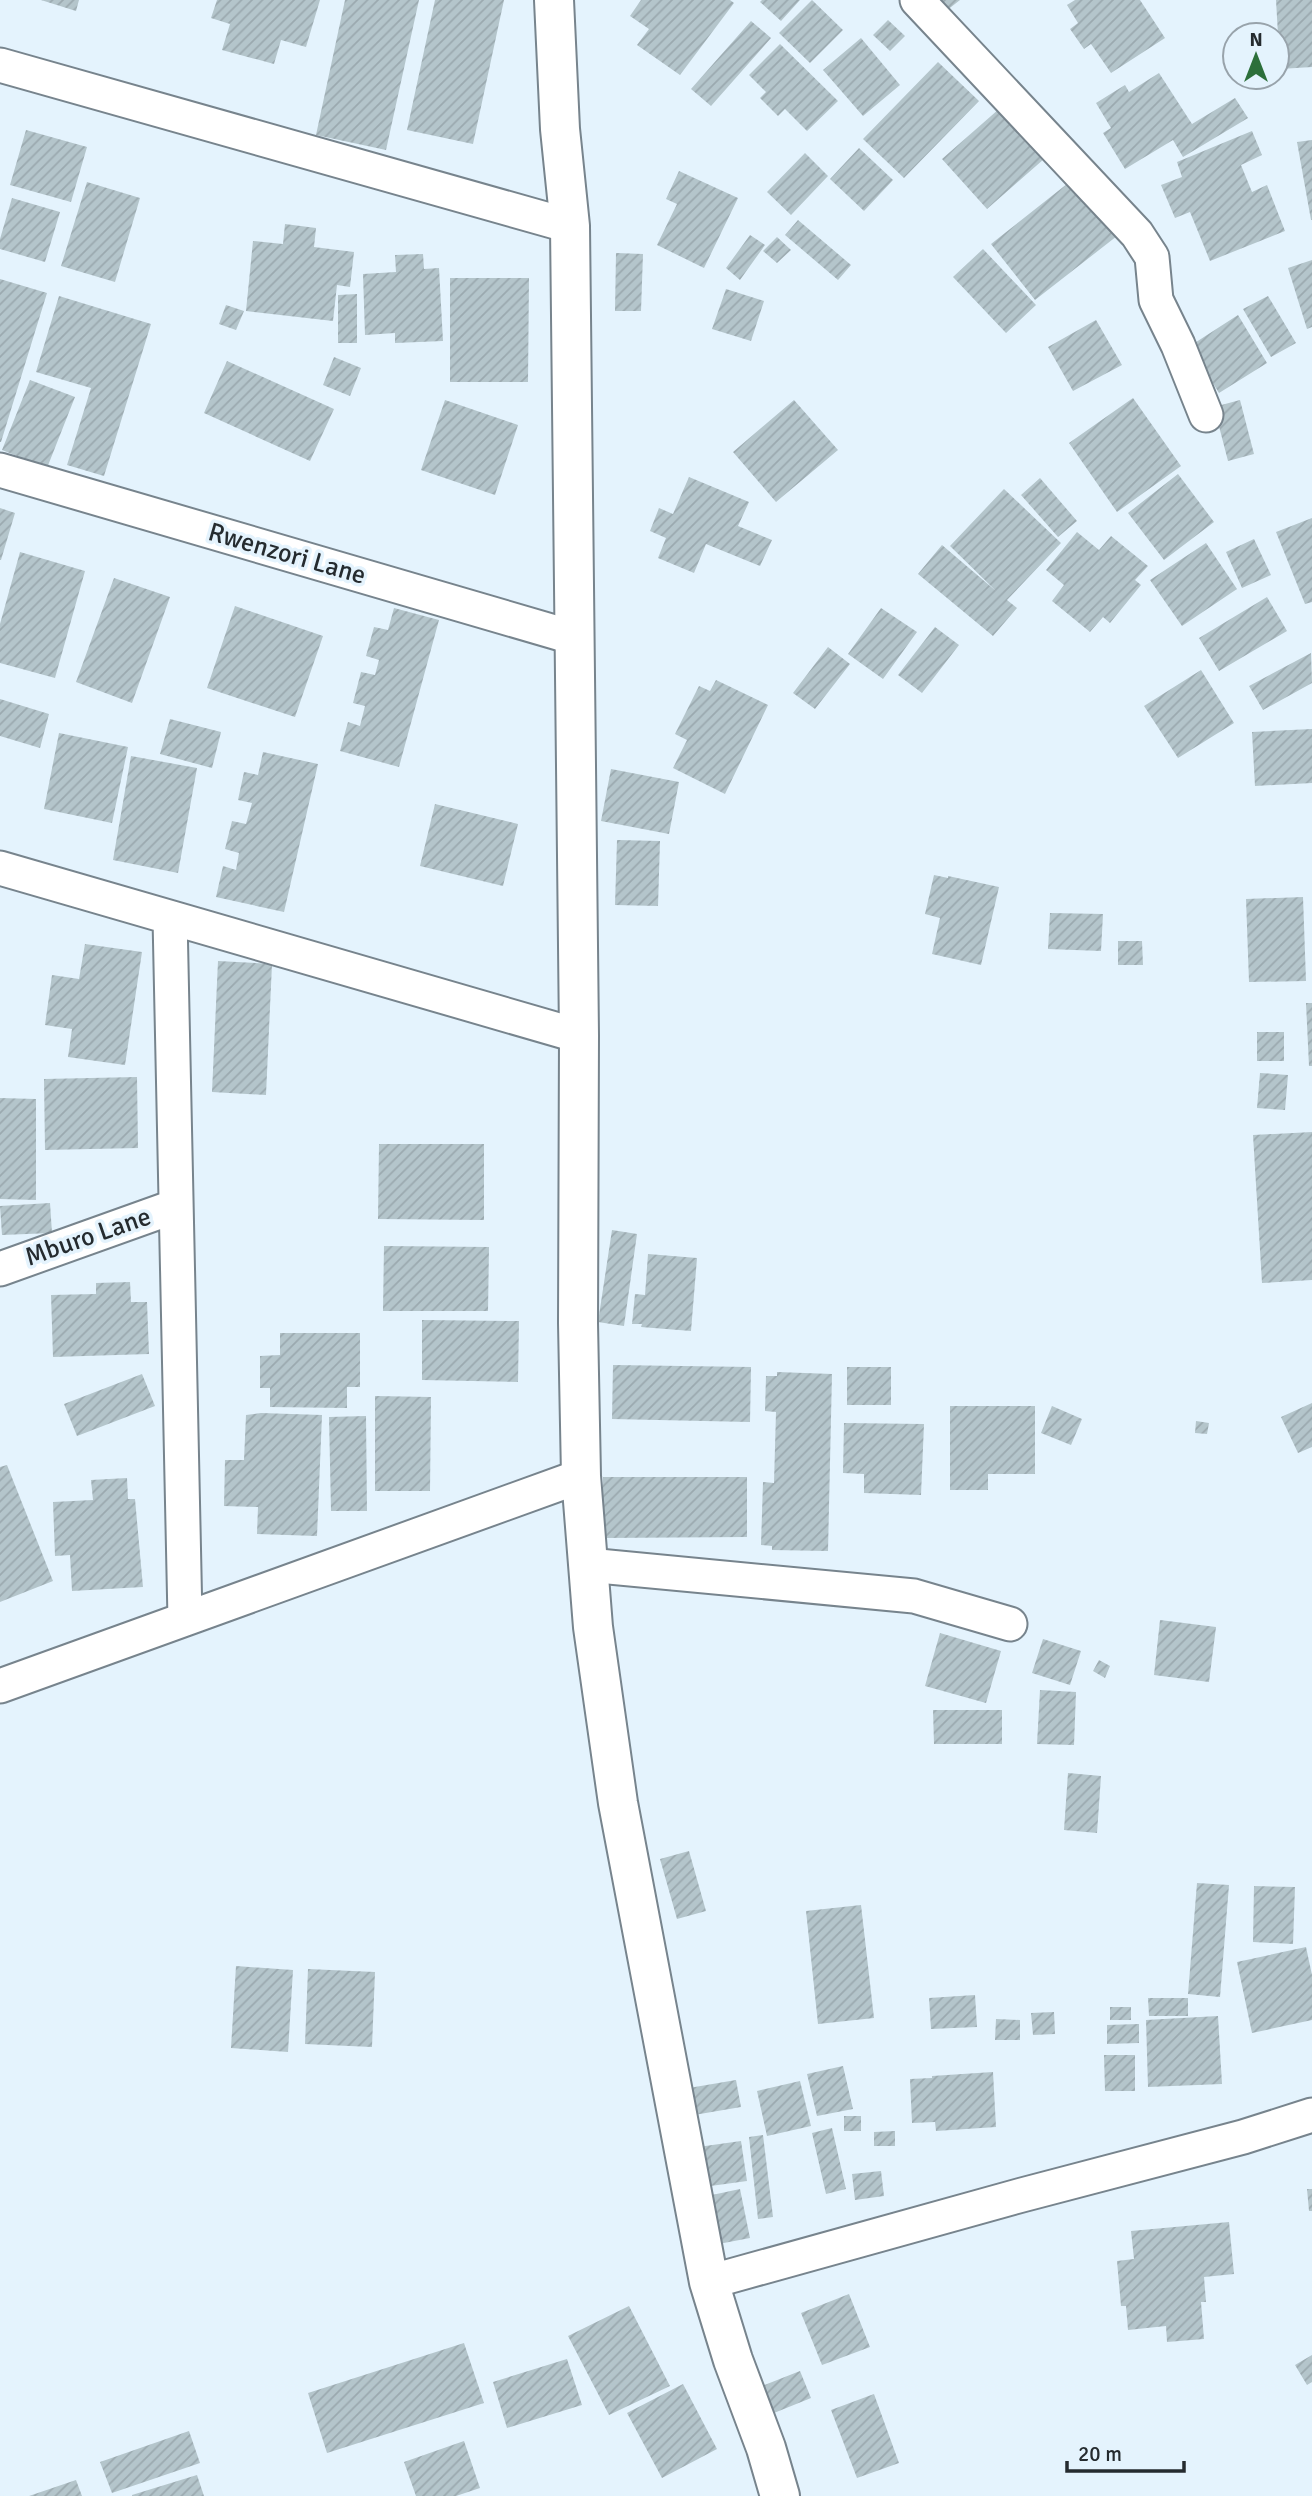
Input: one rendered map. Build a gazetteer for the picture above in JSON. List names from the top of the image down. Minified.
{"streets":{"street":["Rwenzori Lane","Mburo Lane"]},"scale_bar":"20 m","north":"top"}
